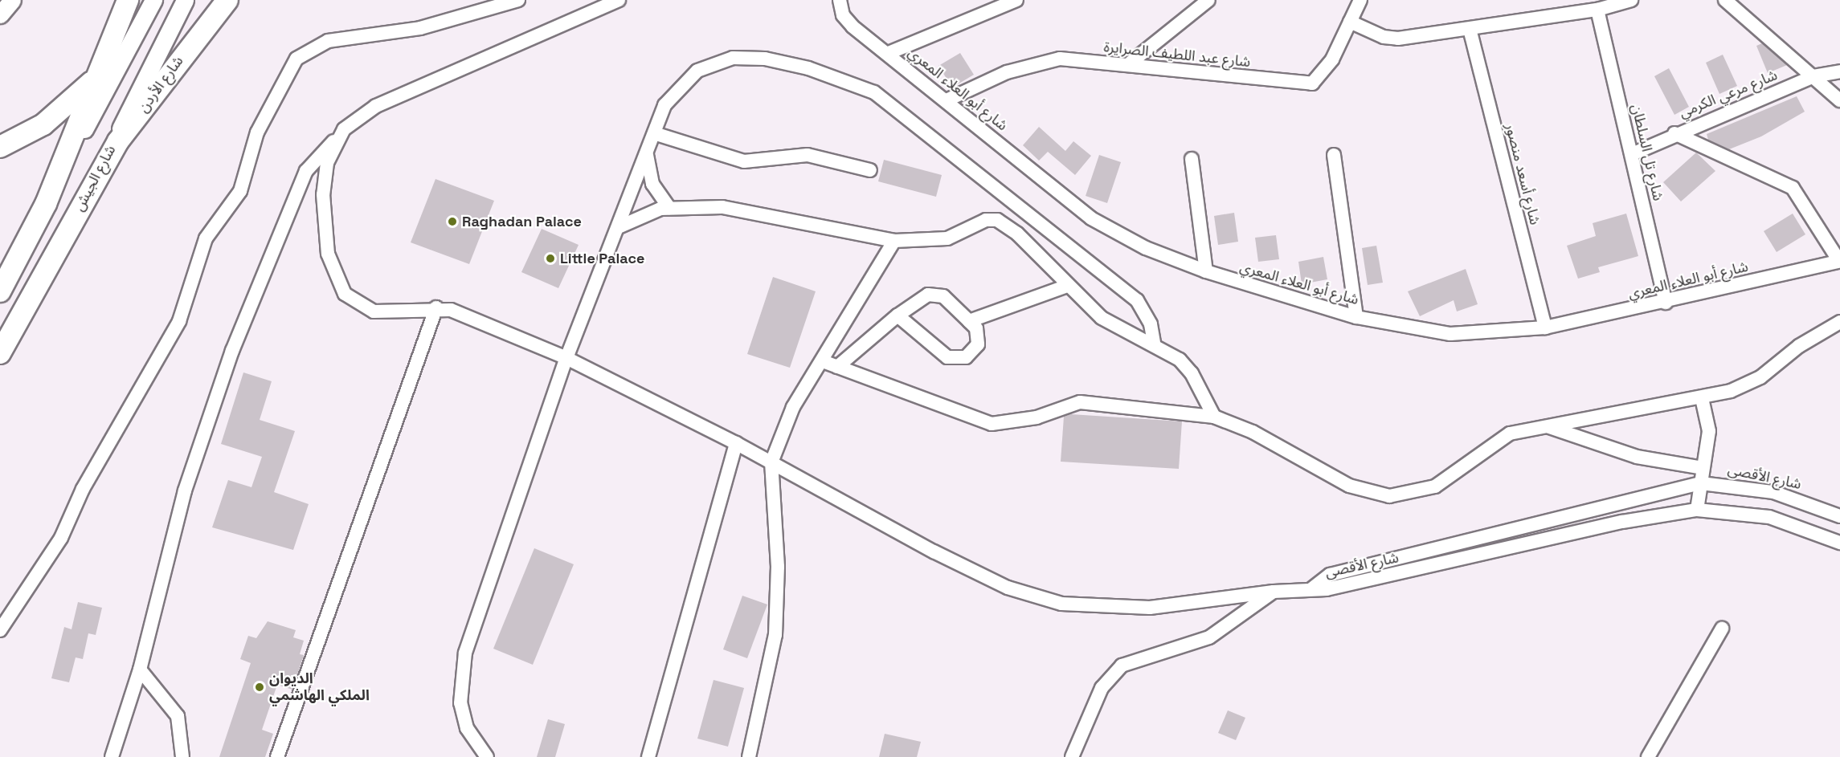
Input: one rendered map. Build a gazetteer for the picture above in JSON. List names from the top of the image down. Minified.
{"streets":{"highway":["شارع الأردن","شارع الجيش"],"street":["شارع عبد اللطيف الصرايرة","شارع أبو العلاء المعري","شارع مرعي الكرمي","شارع تل السلطان","شارع أسعد منصور","شارع الأقصى"]},"crossings":[["شارع عبد اللطيف الصرايرة","شارع أبو العلاء المعري"],["شارع الأردن","شارع الجيش"],["شارع أبو العلاء المعري","شارع تل السلطان"],["شارع أبو العلاء المعري","شارع أسعد منصور"],["شارع مرعي الكرمي","شارع تل السلطان"]],"places":["Raghadan Palace","Little Palace","الديوان الملكي الهاشمي"]}
